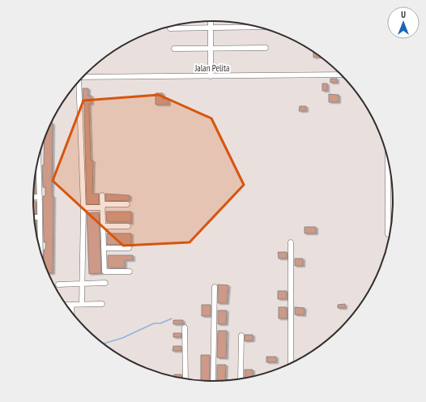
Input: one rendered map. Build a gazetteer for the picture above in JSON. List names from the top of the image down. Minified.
{"streets":{"street":["Jalan Pelita"]},"north":"top"}
